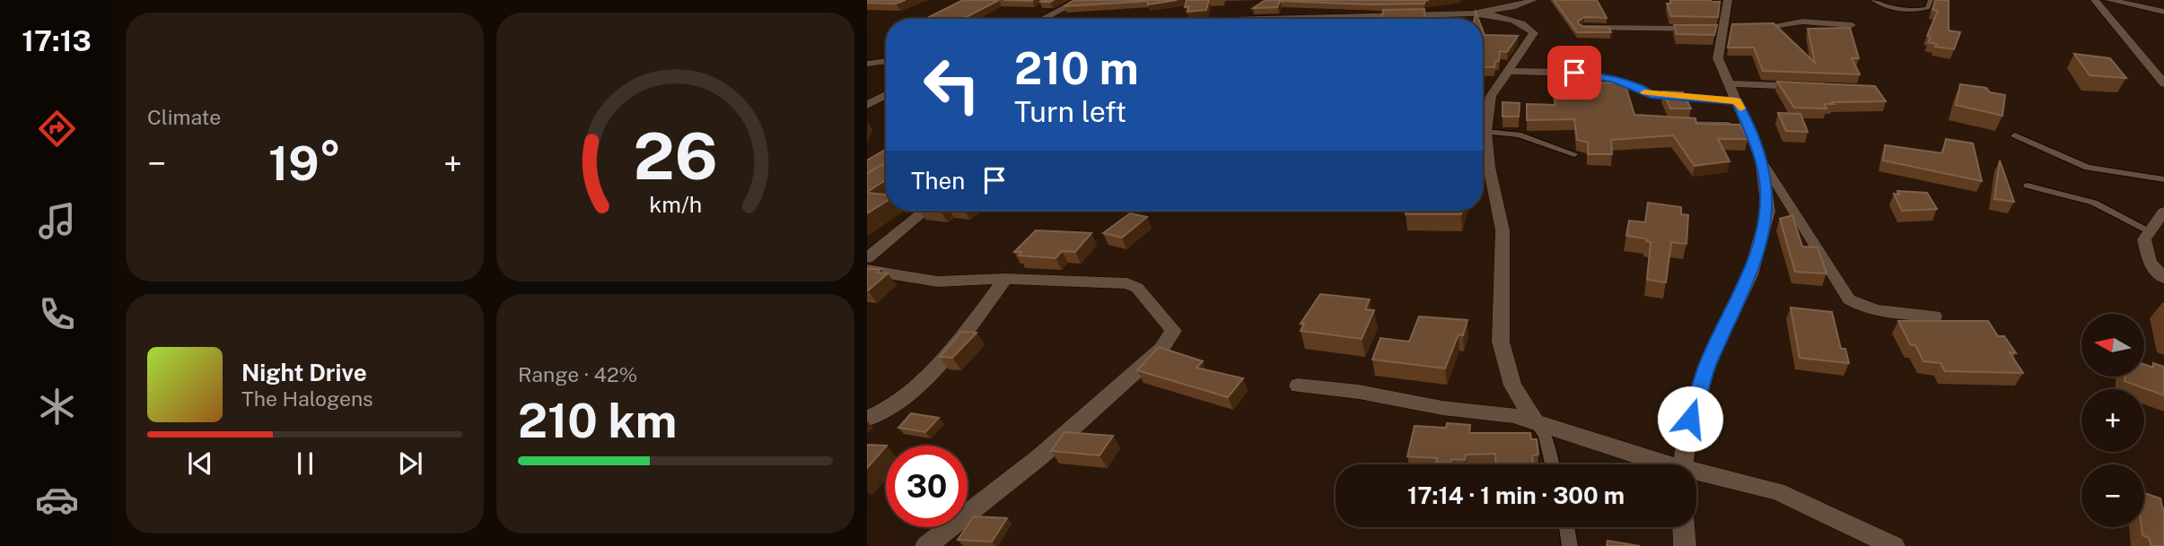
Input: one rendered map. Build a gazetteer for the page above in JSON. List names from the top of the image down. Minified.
{"north":"left","page":{"tabs":"17:13","tile":["Climate",["Range · 42%","210 km"]],"turn":["210 m","Turn left"],"heat":["−","19°","+"],"then":"Then","map_buttons":["+","−"],"song":["Night Drive","The Halogens"],"limit":"30","trip":"17:14 · 1 min · 300 m","gauge":["26","km/h"]}}
